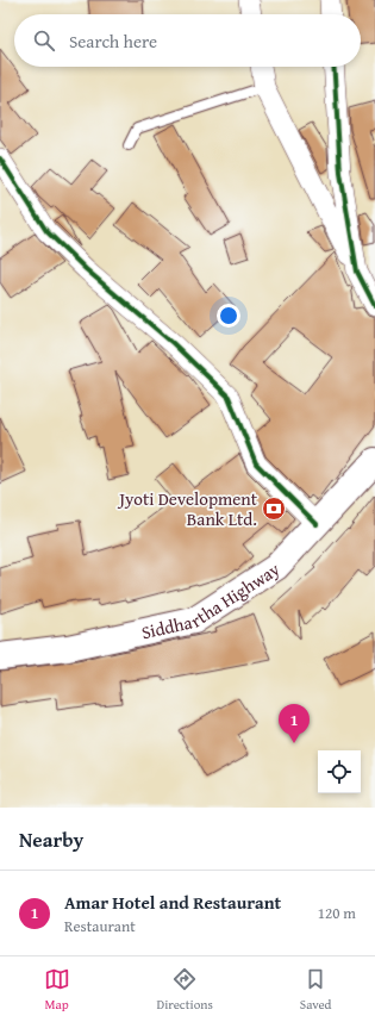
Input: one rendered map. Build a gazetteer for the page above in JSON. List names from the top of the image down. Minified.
{"streets":{"highway":["Siddhartha Highway"]},"places":{"bank":["Jyoti Development Bank Ltd."]},"page":{"search":"Search here","pins":"1","heading":"Nearby","list":[{"mark":"1","name":"Amar Hotel and Restaurant","note":"Restaurant","value":"120 m"}],"nav":["Map","Directions","Saved"]}}
